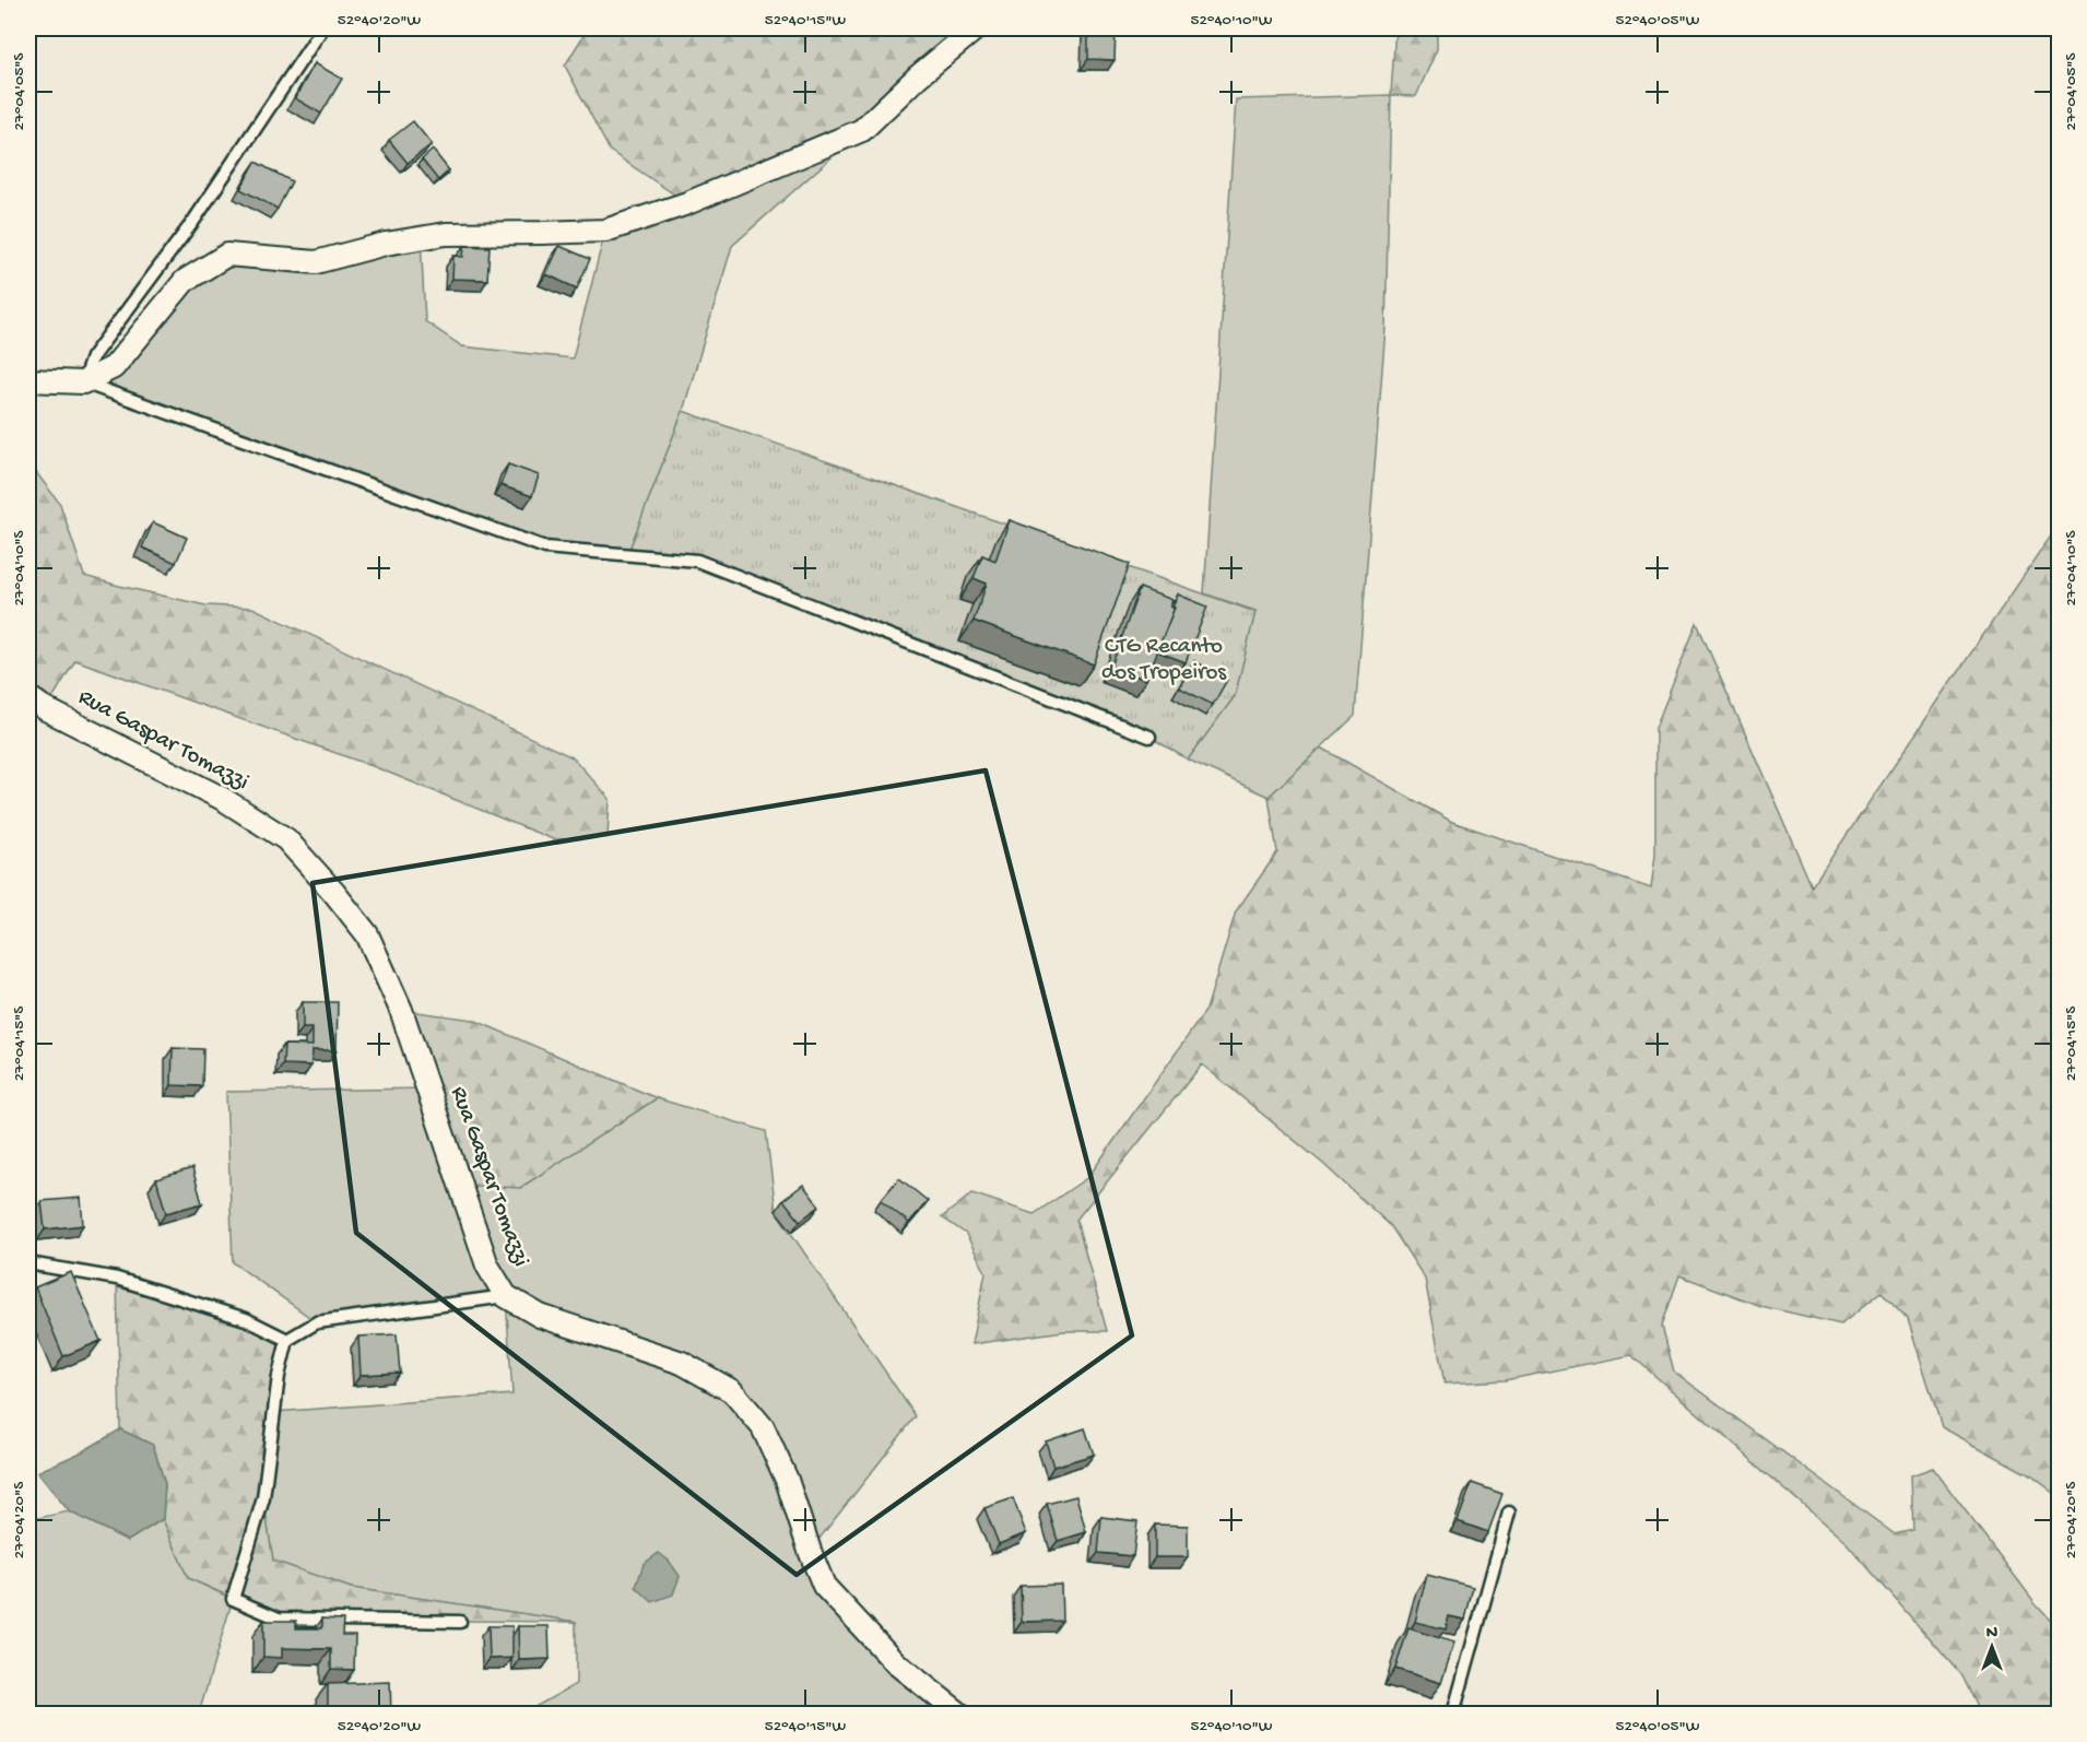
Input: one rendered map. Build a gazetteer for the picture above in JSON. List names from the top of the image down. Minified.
{"streets":{"street":["Rua Gaspar Tomazzi"]},"parks":["CTG Recanto dos Tropeiros"],"north":"top","coordinates":["52°40'20\"W","52°40'15\"W","52°40'10\"W","52°40'05\"W","27°04'05\"S","27°04'10\"S","27°04'15\"S","27°04'20\"S"]}
